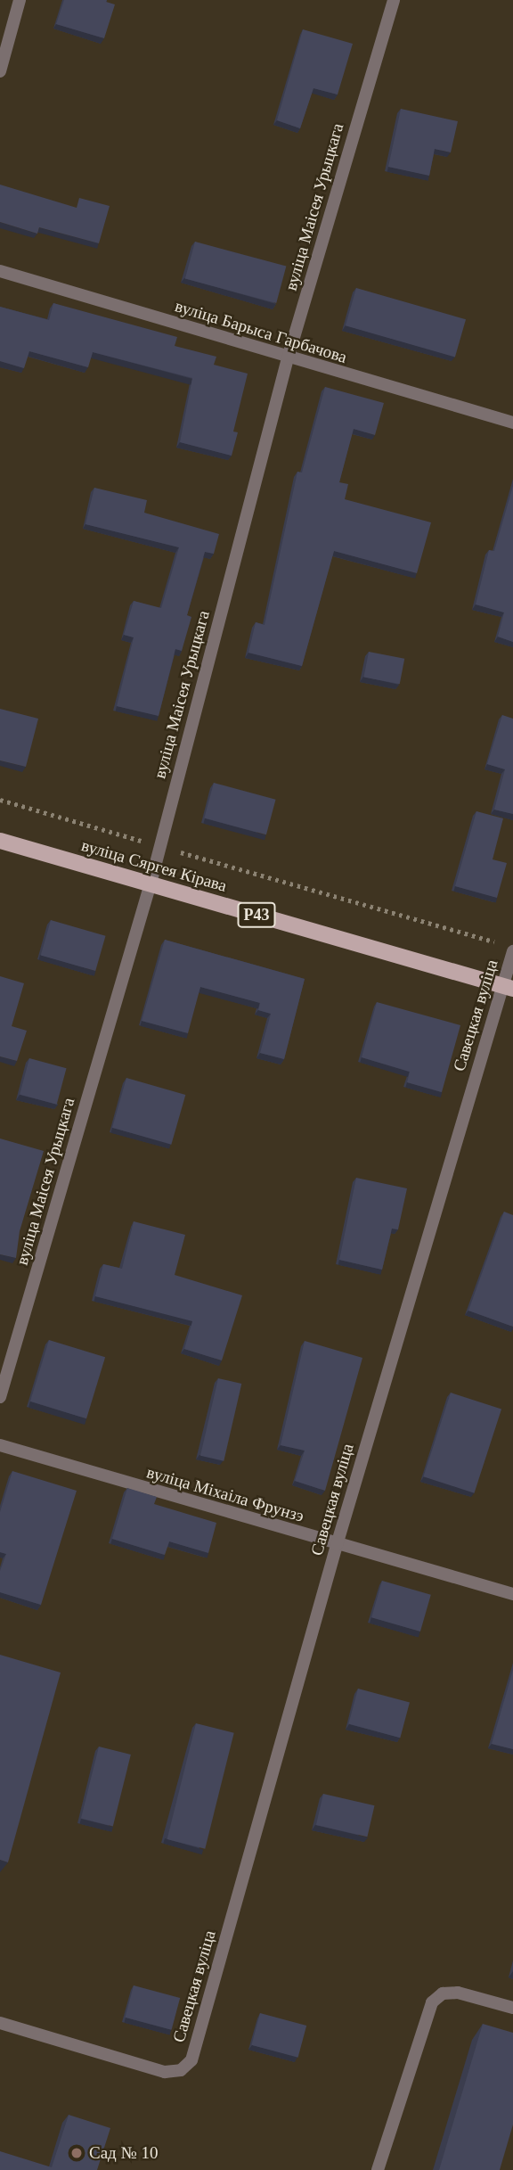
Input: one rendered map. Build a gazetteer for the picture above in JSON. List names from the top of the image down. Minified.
{"streets":{"main road":["вуліца Сяргея Кірава","Р43"],"street":["вуліца Маісея Урыцкага","вуліца Барыса Гарбачова","Савецкая вуліца","вуліца Міхаіла Фрунзэ"]},"crossings":[["вуліца Маісея Урыцкага","вуліца Барыса Гарбачова"],["вуліца Маісея Урыцкага","вуліца Сяргея Кірава"],["вуліца Сяргея Кірава","Савецкая вуліца"],["Савецкая вуліца","вуліца Міхаіла Фрунзэ"]],"places":["Сад № 10"]}
